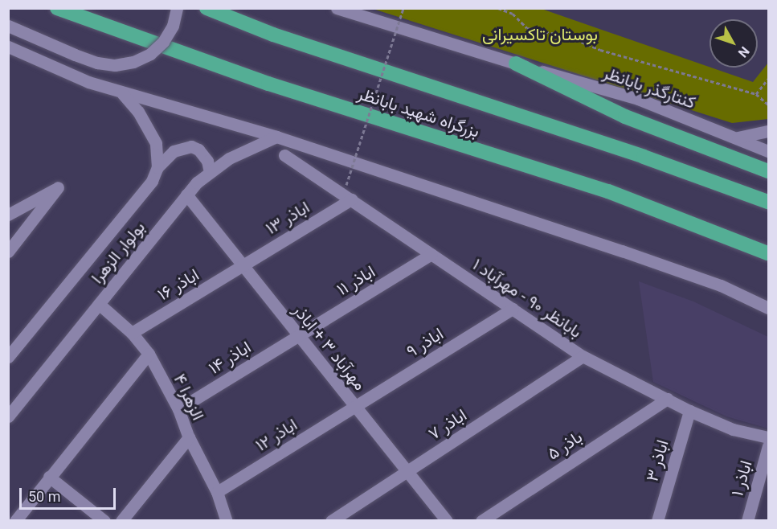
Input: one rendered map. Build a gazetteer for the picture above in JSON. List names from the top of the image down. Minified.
{"streets":{"highway":["بزرگراه شهید بابانظر"],"street":["کنتارگذر بابانظر","اباذر ۱۳","بولوار الزهرا","اباذر ۱۱","اباذر ۱۶","بابانظر ۹۰ - مهرآباد ۱","اباذر ۹","مهرآباد ۳ + اباذر","اباذر ۱۴","الزهرا ۴","اباذر ۷","اباذر ۱۲","باذر ۵","اباذر ۳","اباذر ۱"]},"crossings":[["اباذر ۱۳","اباذر ۱۶"],["اباذر ۱۳","بابانظر ۹۰ - مهرآباد ۱"],["اباذر ۱۳","مهرآباد ۳ + اباذر"],["بولوار الزهرا","مهرآباد ۳ + اباذر"],["بولوار الزهرا","الزهرا ۴"],["اباذر ۱۱","بابانظر ۹۰ - مهرآباد ۱"],["اباذر ۱۱","مهرآباد ۳ + اباذر"],["اباذر ۱۱","اباذر ۱۴"],["اباذر ۱۶","مهرآباد ۳ + اباذر"],["اباذر ۱۶","الزهرا ۴"],["بابانظر ۹۰ - مهرآباد ۱","اباذر ۹"],["بابانظر ۹۰ - مهرآباد ۱","اباذر ۷"],["بابانظر ۹۰ - مهرآباد ۱","باذر ۵"],["بابانظر ۹۰ - مهرآباد ۱","اباذر ۳"],["اباذر ۹","مهرآباد ۳ + اباذر"],["اباذر ۹","اباذر ۱۲"],["مهرآباد ۳ + اباذر","اباذر ۱۴"],["مهرآباد ۳ + اباذر","اباذر ۷"],["مهرآباد ۳ + اباذر","اباذر ۱۲"],["اباذر ۱۴","الزهرا ۴"],["الزهرا ۴","اباذر ۱۲"]],"parks":["بوستان تاکسیرانی"],"scale_bar":"50 m","north":"bottom right"}
